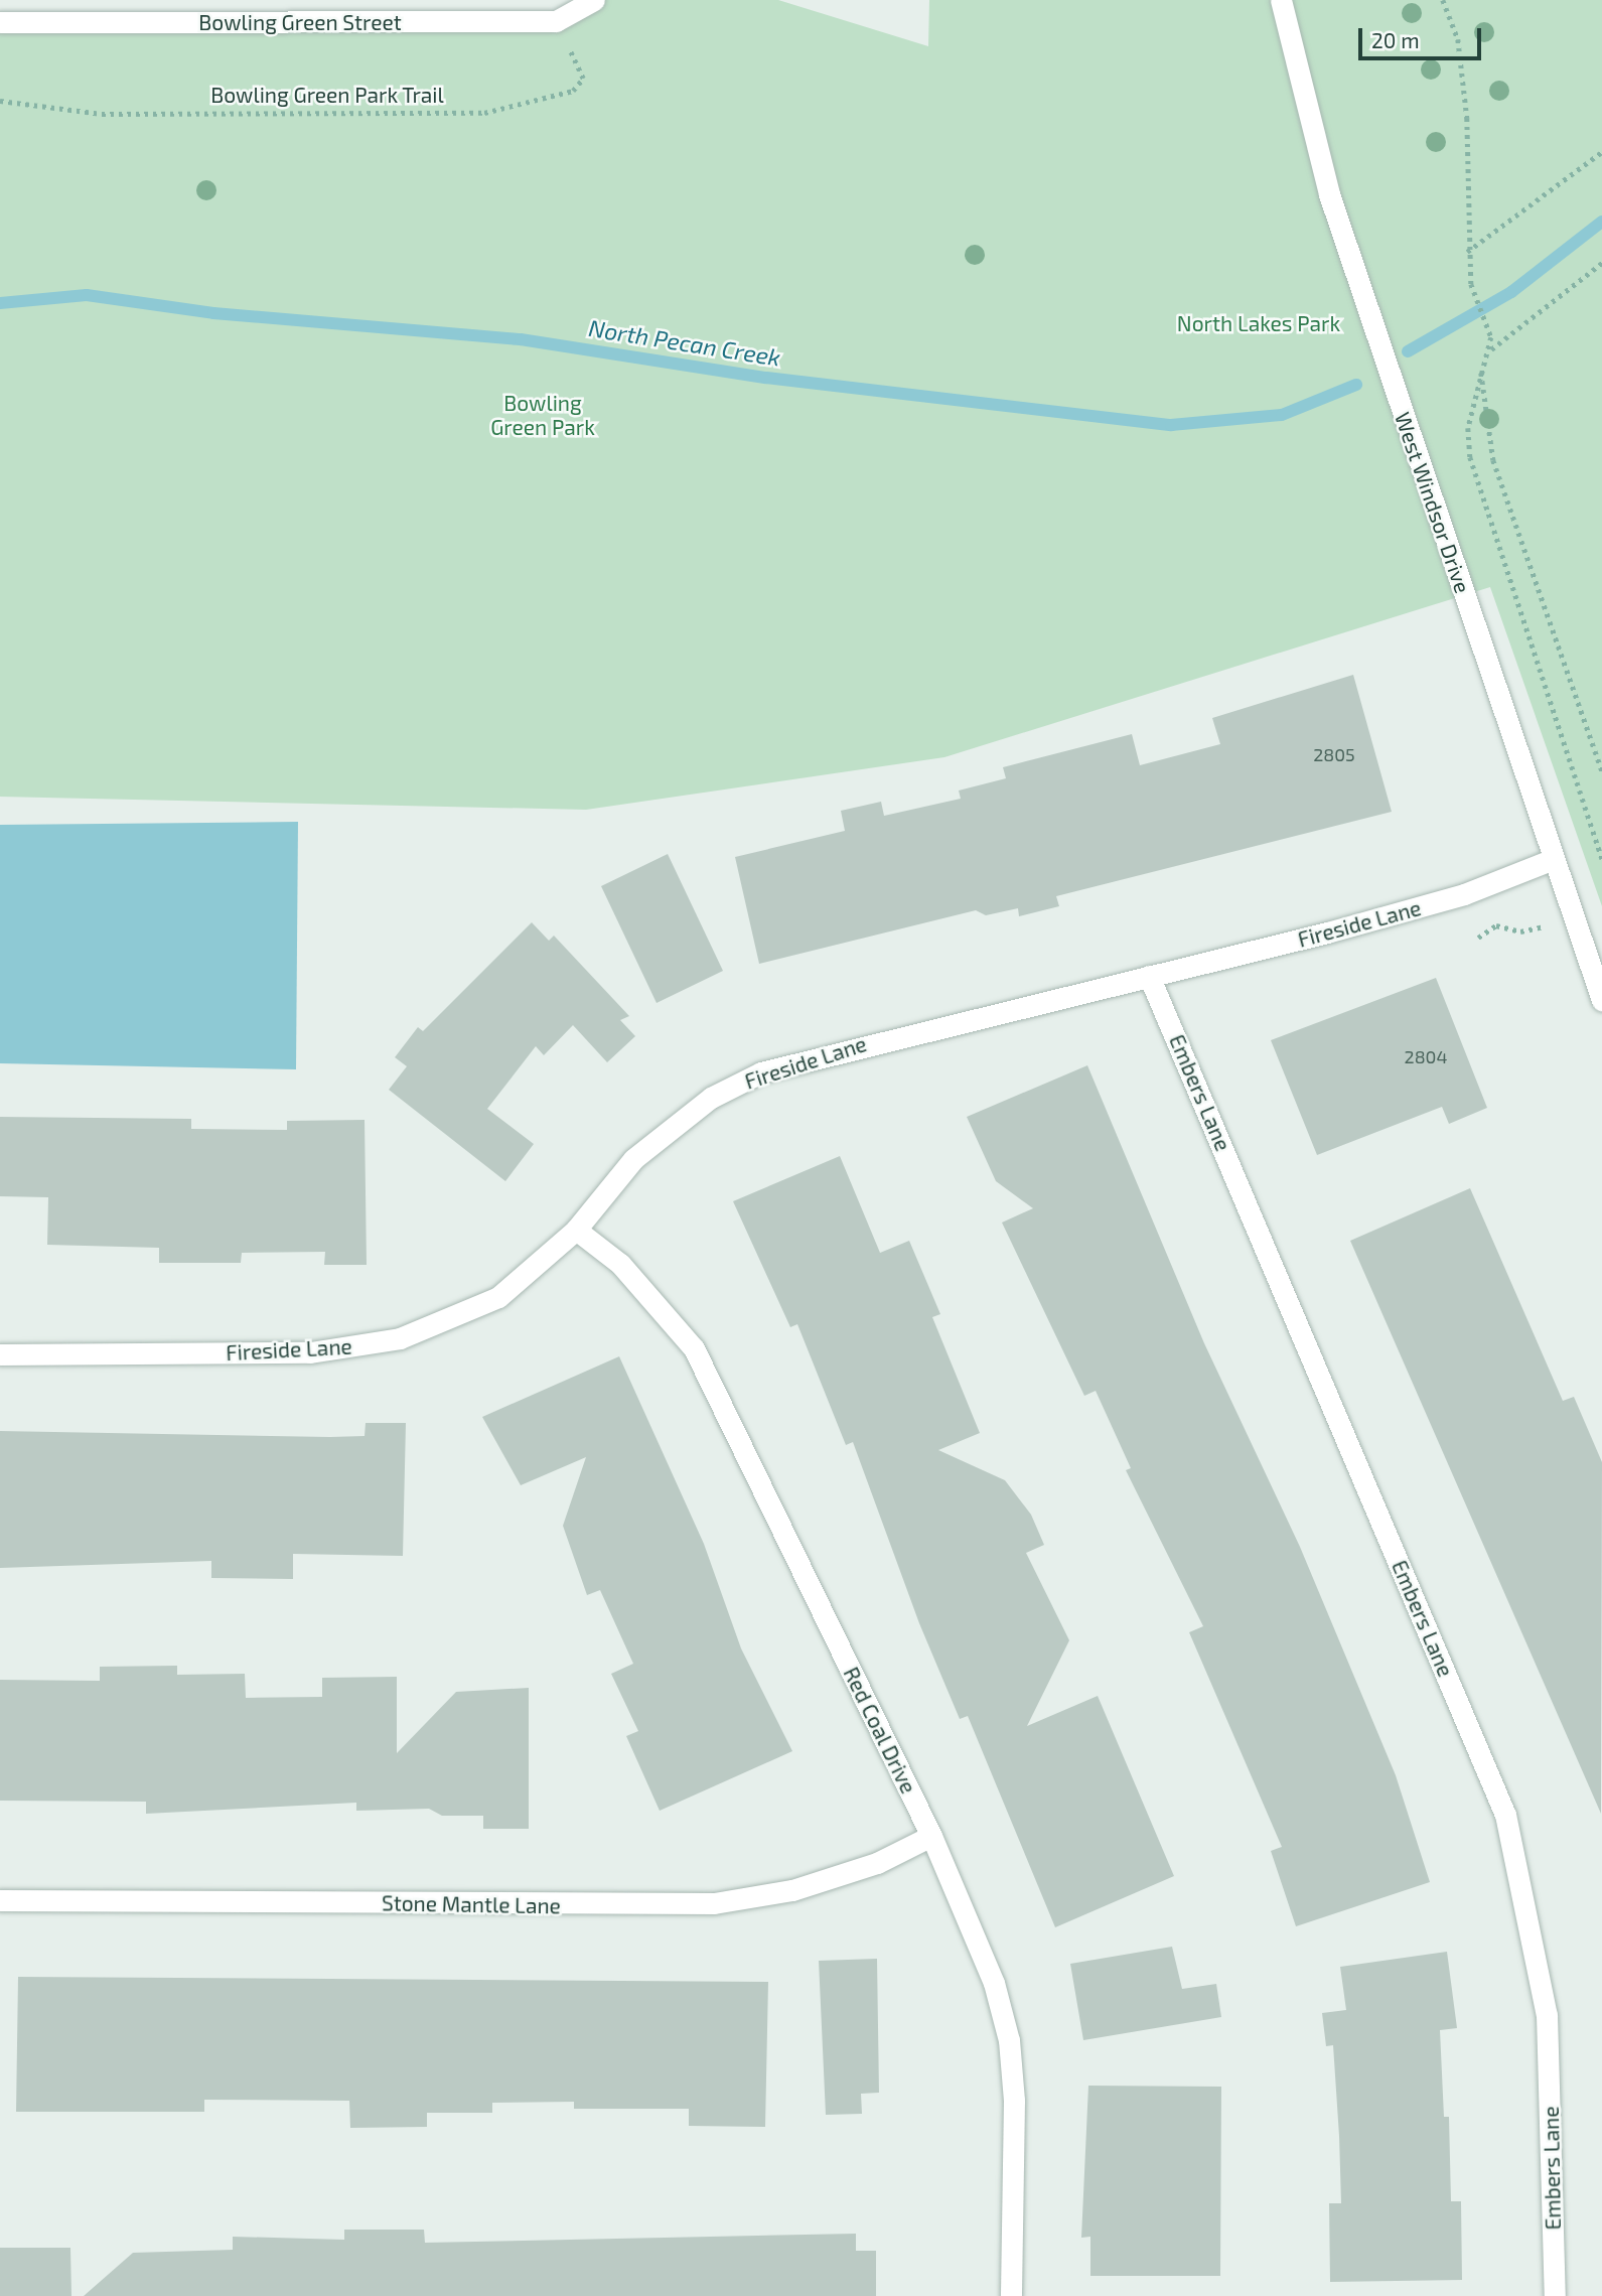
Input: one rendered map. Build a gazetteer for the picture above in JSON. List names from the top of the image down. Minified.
{"streets":{"street":["Bowling Green Street","West Windsor Drive","Fireside Lane","Embers Lane","Red Coal Drive","Stone Mantle Lane"],"path":["Bowling Green Park Trail"]},"crossings":[["Bowling Green Street","Bowling Green Park Trail"],["West Windsor Drive","Fireside Lane"],["Fireside Lane","Embers Lane"],["Fireside Lane","Red Coal Drive"],["Red Coal Drive","Stone Mantle Lane"]],"water":["North Pecan Creek"],"parks":["North Lakes Park","Bowling Green Park"],"house_numbers":["2805","2804"],"scale_bar":"20 m"}
